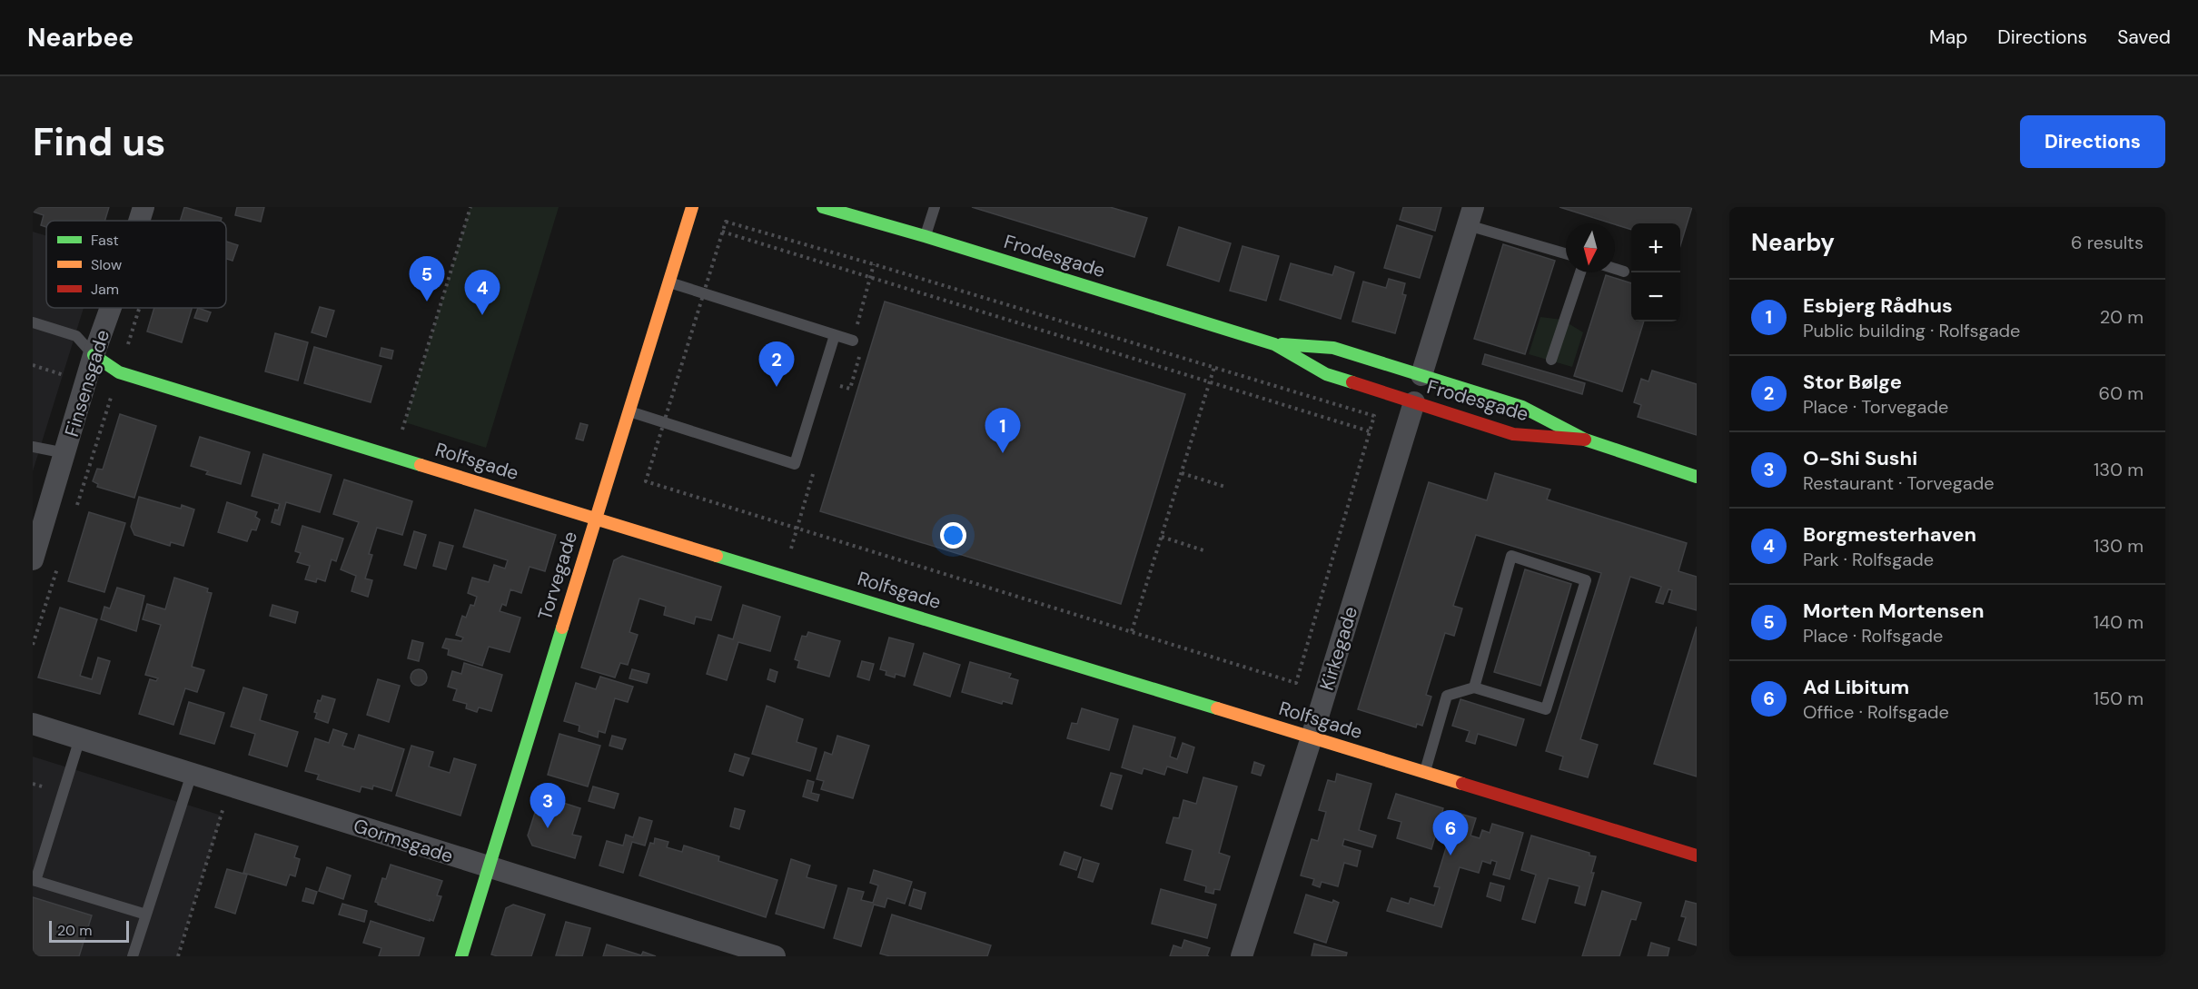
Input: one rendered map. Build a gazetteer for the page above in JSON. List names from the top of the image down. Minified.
{"streets":{"street":["Frodesgade","Finsensgade","Rolfsgade","Torvegade","Kirkegade","Gormsgade"]},"crossings":[["Frodesgade","Kirkegade"],["Finsensgade","Rolfsgade"],["Rolfsgade","Torvegade"],["Rolfsgade","Kirkegade"],["Torvegade","Gormsgade"]],"legend":["Fast","Slow","Jam"],"scale_bar":"20 m","north":"bottom","page":{"header":"Nearbee","nav":["Map","Directions","Saved"],"buttons":"Directions","title":"Find us","heading":["Nearby","6 results"],"map_buttons":["+","−"],"pins":["5","4","2","1","3","6"],"list":[{"mark":"1","name":"Esbjerg Rådhus","note":"Public building · Rolfsgade","value":"20 m"},{"mark":"2","name":"Stor Bølge","note":"Place · Torvegade","value":"60 m"},{"mark":"3","name":"O-Shi Sushi","note":"Restaurant · Torvegade","value":"130 m"},{"mark":"4","name":"Borgmesterhaven","note":"Park · Rolfsgade","value":"130 m"},{"mark":"5","name":"Morten Mortensen","note":"Place · Rolfsgade","value":"140 m"},{"mark":"6","name":"Ad Libitum","note":"Office · Rolfsgade","value":"150 m"}],"scale":"20 m"}}
